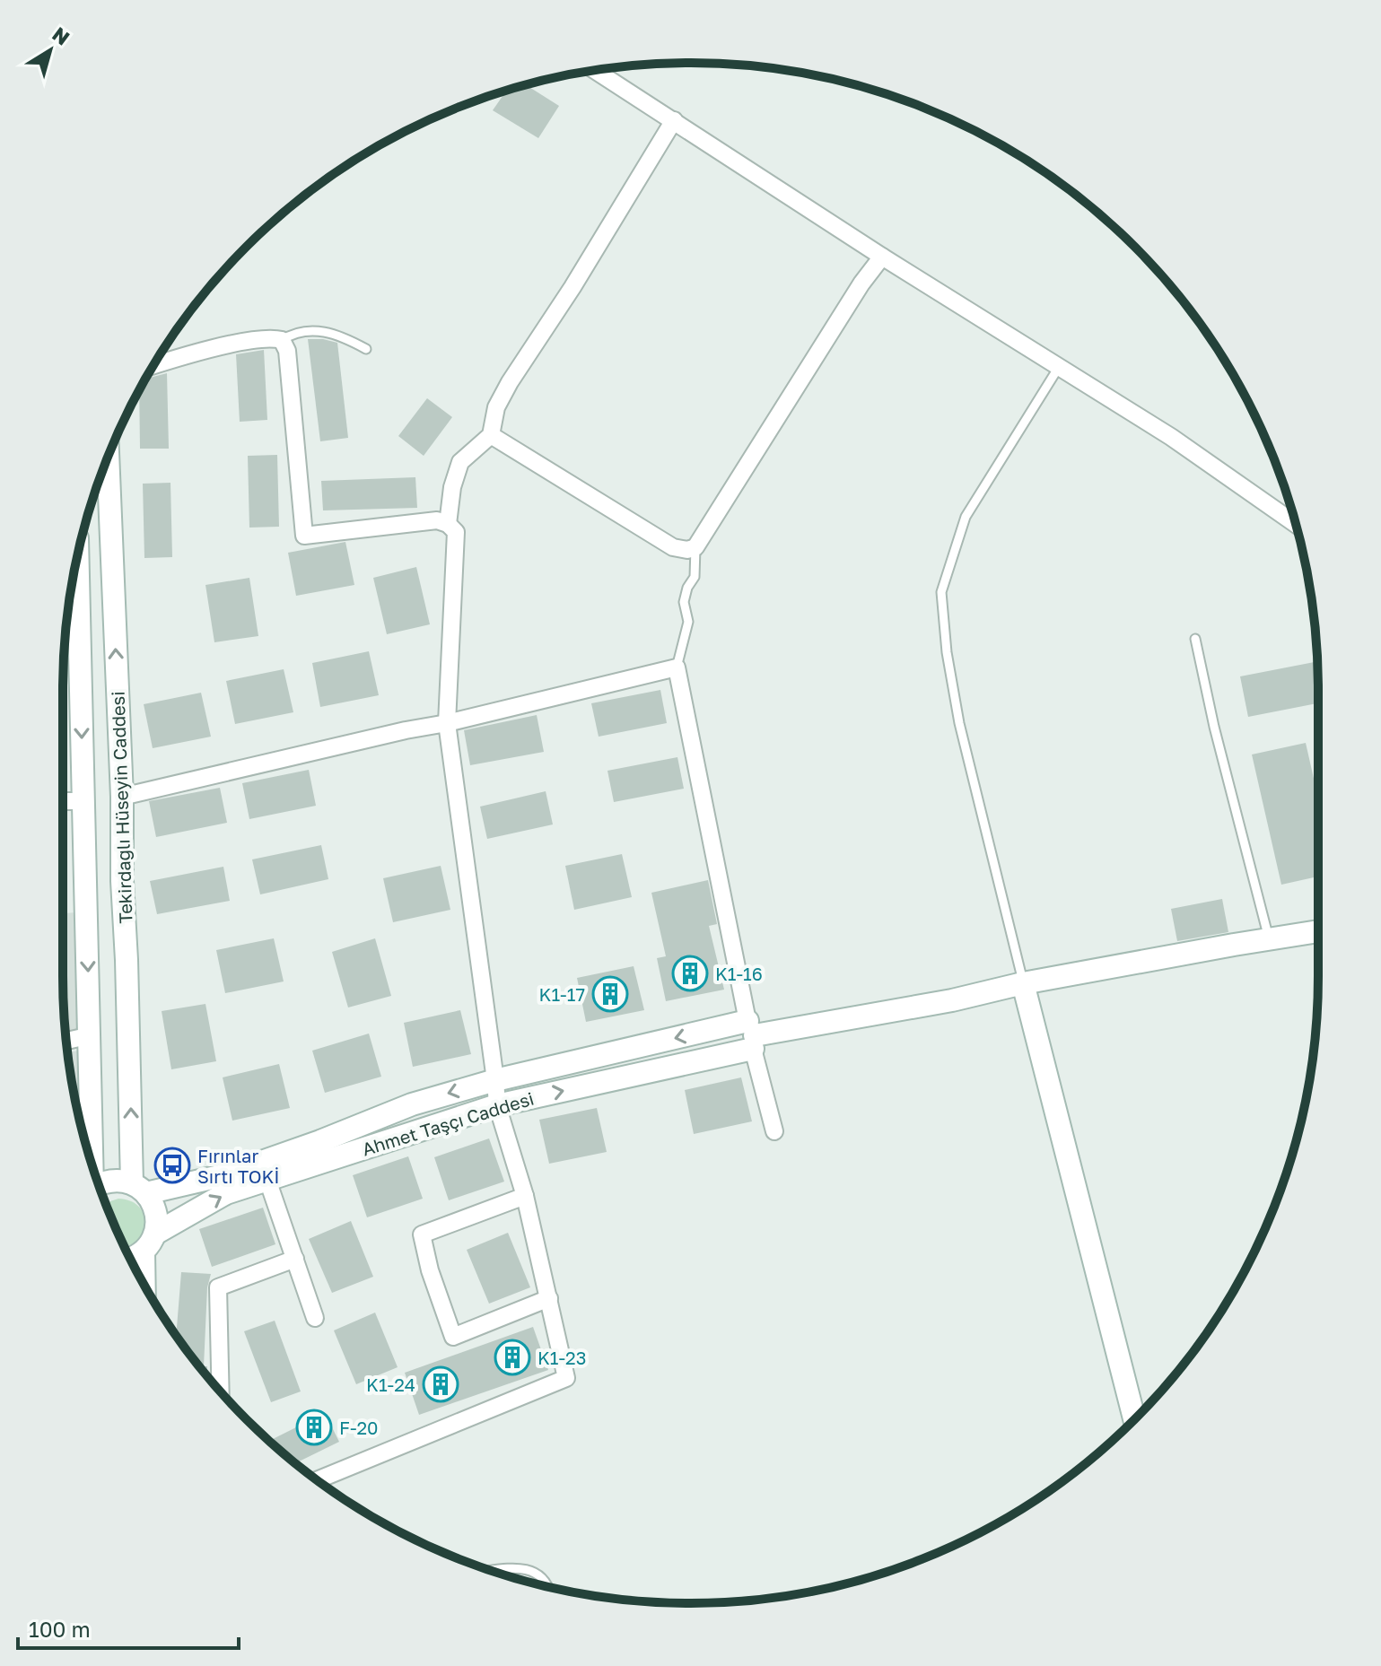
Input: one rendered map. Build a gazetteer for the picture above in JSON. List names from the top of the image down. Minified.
{"streets":{"main road":["Tekirdağlı Hüseyin Caddesi","Ahmet Taşçı Caddesi"]},"crossings":[["Tekirdağlı Hüseyin Caddesi","Ahmet Taşçı Caddesi"]],"places":{"building":["K1-16","K1-17","K1-23","K1-24","F-20"],"bus stop":["Fırınlar Sırtı TOKİ"]},"scale_bar":"100 m","north":"top right"}
